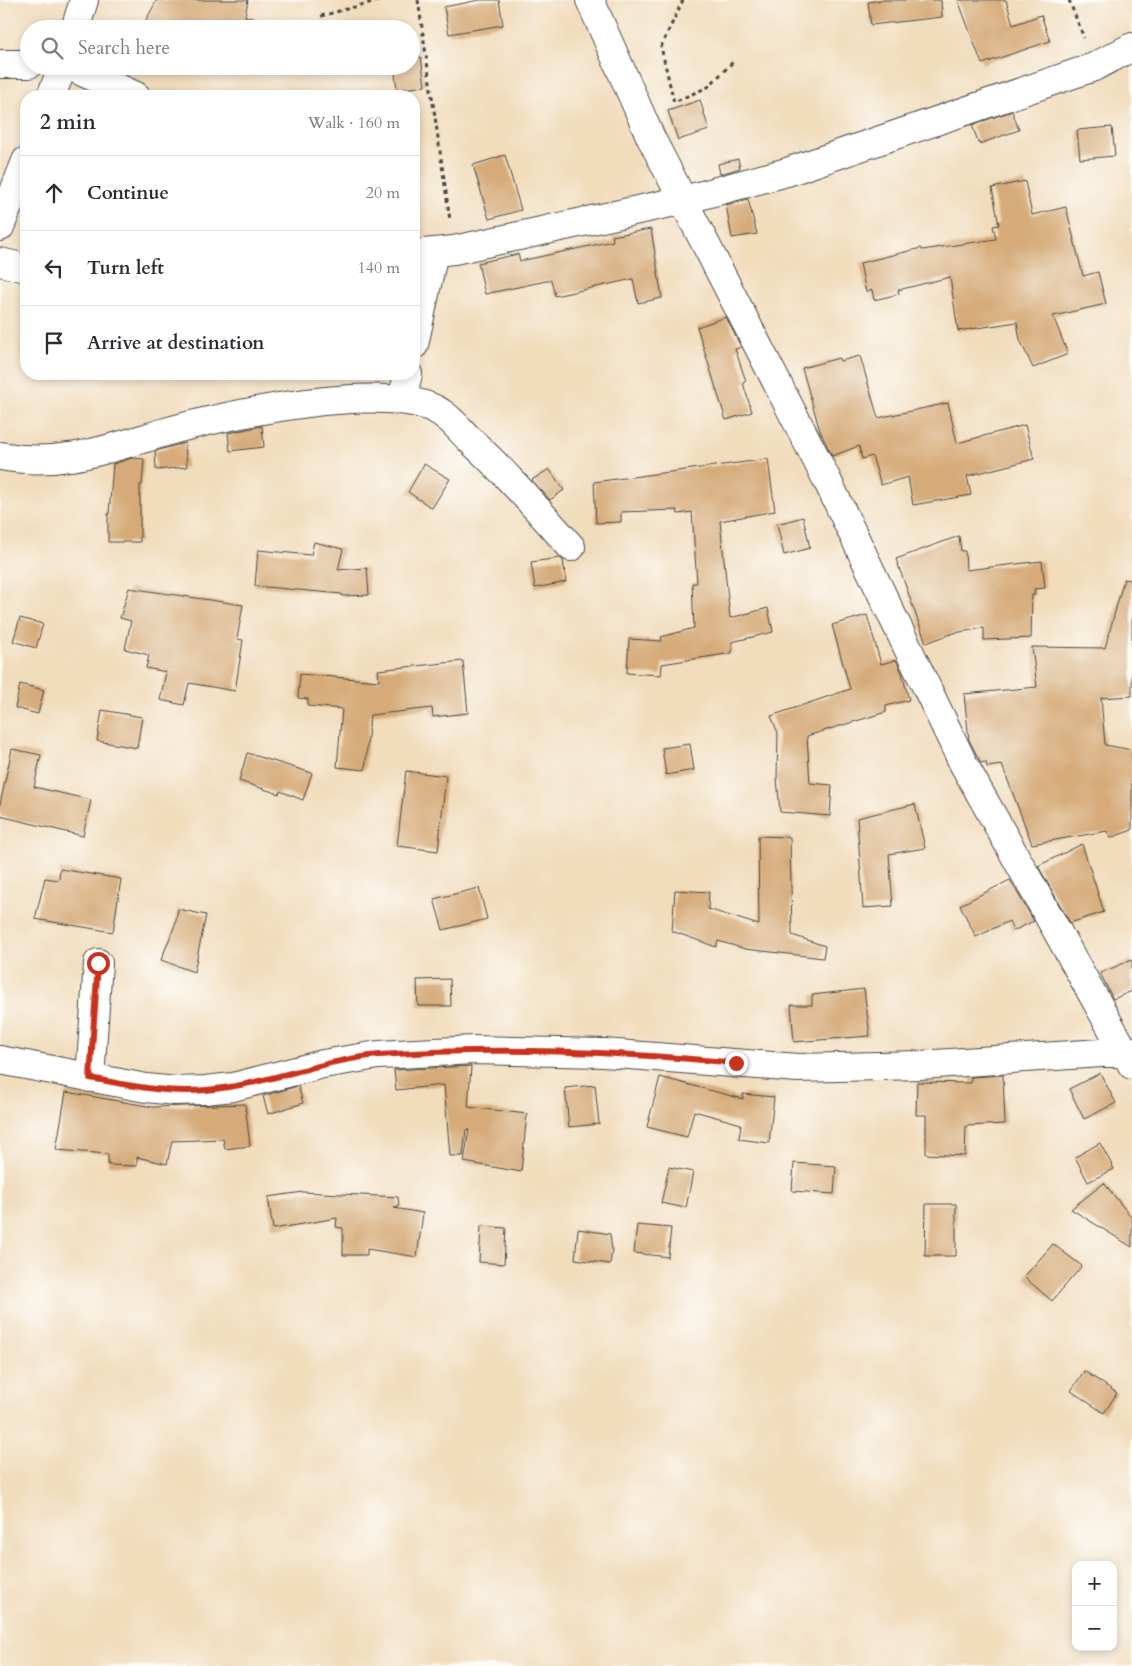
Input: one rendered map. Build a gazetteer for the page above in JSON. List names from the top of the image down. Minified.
{"page":{"search":"Search here","heading":["2 min","Walk · 160 m"],"list":[["Continue","20 m"],["Turn left","140 m"],"Arrive at destination"],"map_buttons":["+","−"]}}
